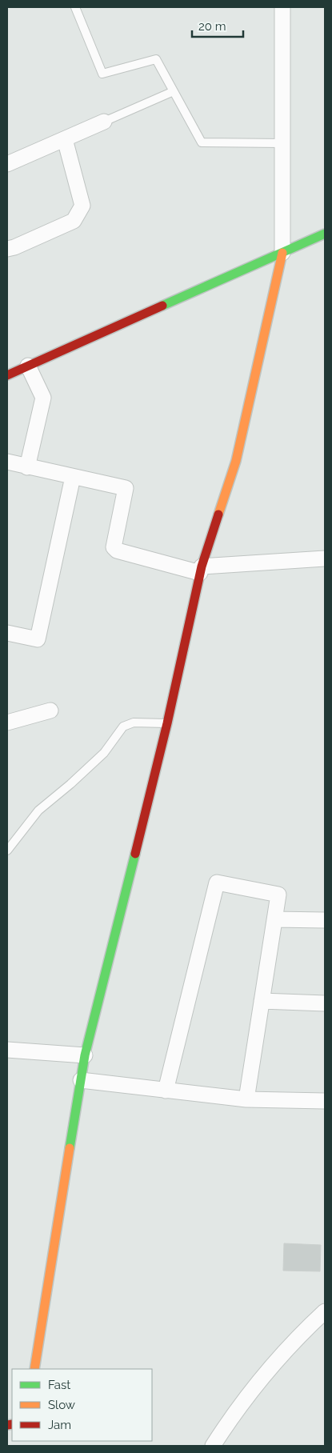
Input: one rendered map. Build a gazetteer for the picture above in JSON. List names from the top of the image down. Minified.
{"legend":["Fast","Slow","Jam"],"scale_bar":"20 m"}
